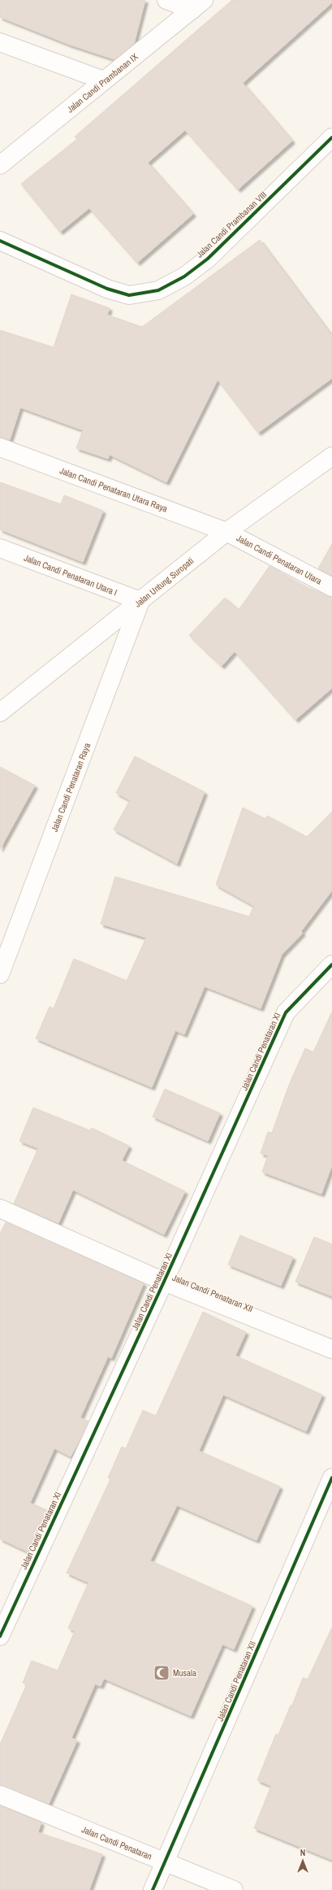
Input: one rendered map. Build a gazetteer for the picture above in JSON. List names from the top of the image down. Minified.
{"streets":{"street":["Jalan Candi Prambanan IX","Jalan Candi Prambanan VIII","Jalan Candi Penataran Utara Raya","Jalan Candi Penataran Utara","Jalan Candi Penataran Utara I","Jalan Untung Suropati","Jalan Candi Penataran Raya","Jalan Candi Penataran XI","Jalan Candi Penataran XII","Jalan Candi Penataran"]},"crossings":[["Jalan Candi Penataran Utara Raya","Jalan Candi Penataran Utara"],["Jalan Candi Penataran Utara Raya","Jalan Untung Suropati"],["Jalan Candi Penataran Utara","Jalan Untung Suropati"],["Jalan Candi Penataran Utara I","Jalan Untung Suropati"],["Jalan Candi Penataran Utara I","Jalan Candi Penataran Raya"],["Jalan Untung Suropati","Jalan Candi Penataran Raya"],["Jalan Candi Penataran XI","Jalan Candi Penataran XII"],["Jalan Candi Penataran XII","Jalan Candi Penataran"]],"places":{"mosque":["Musala"]},"north":"top"}
